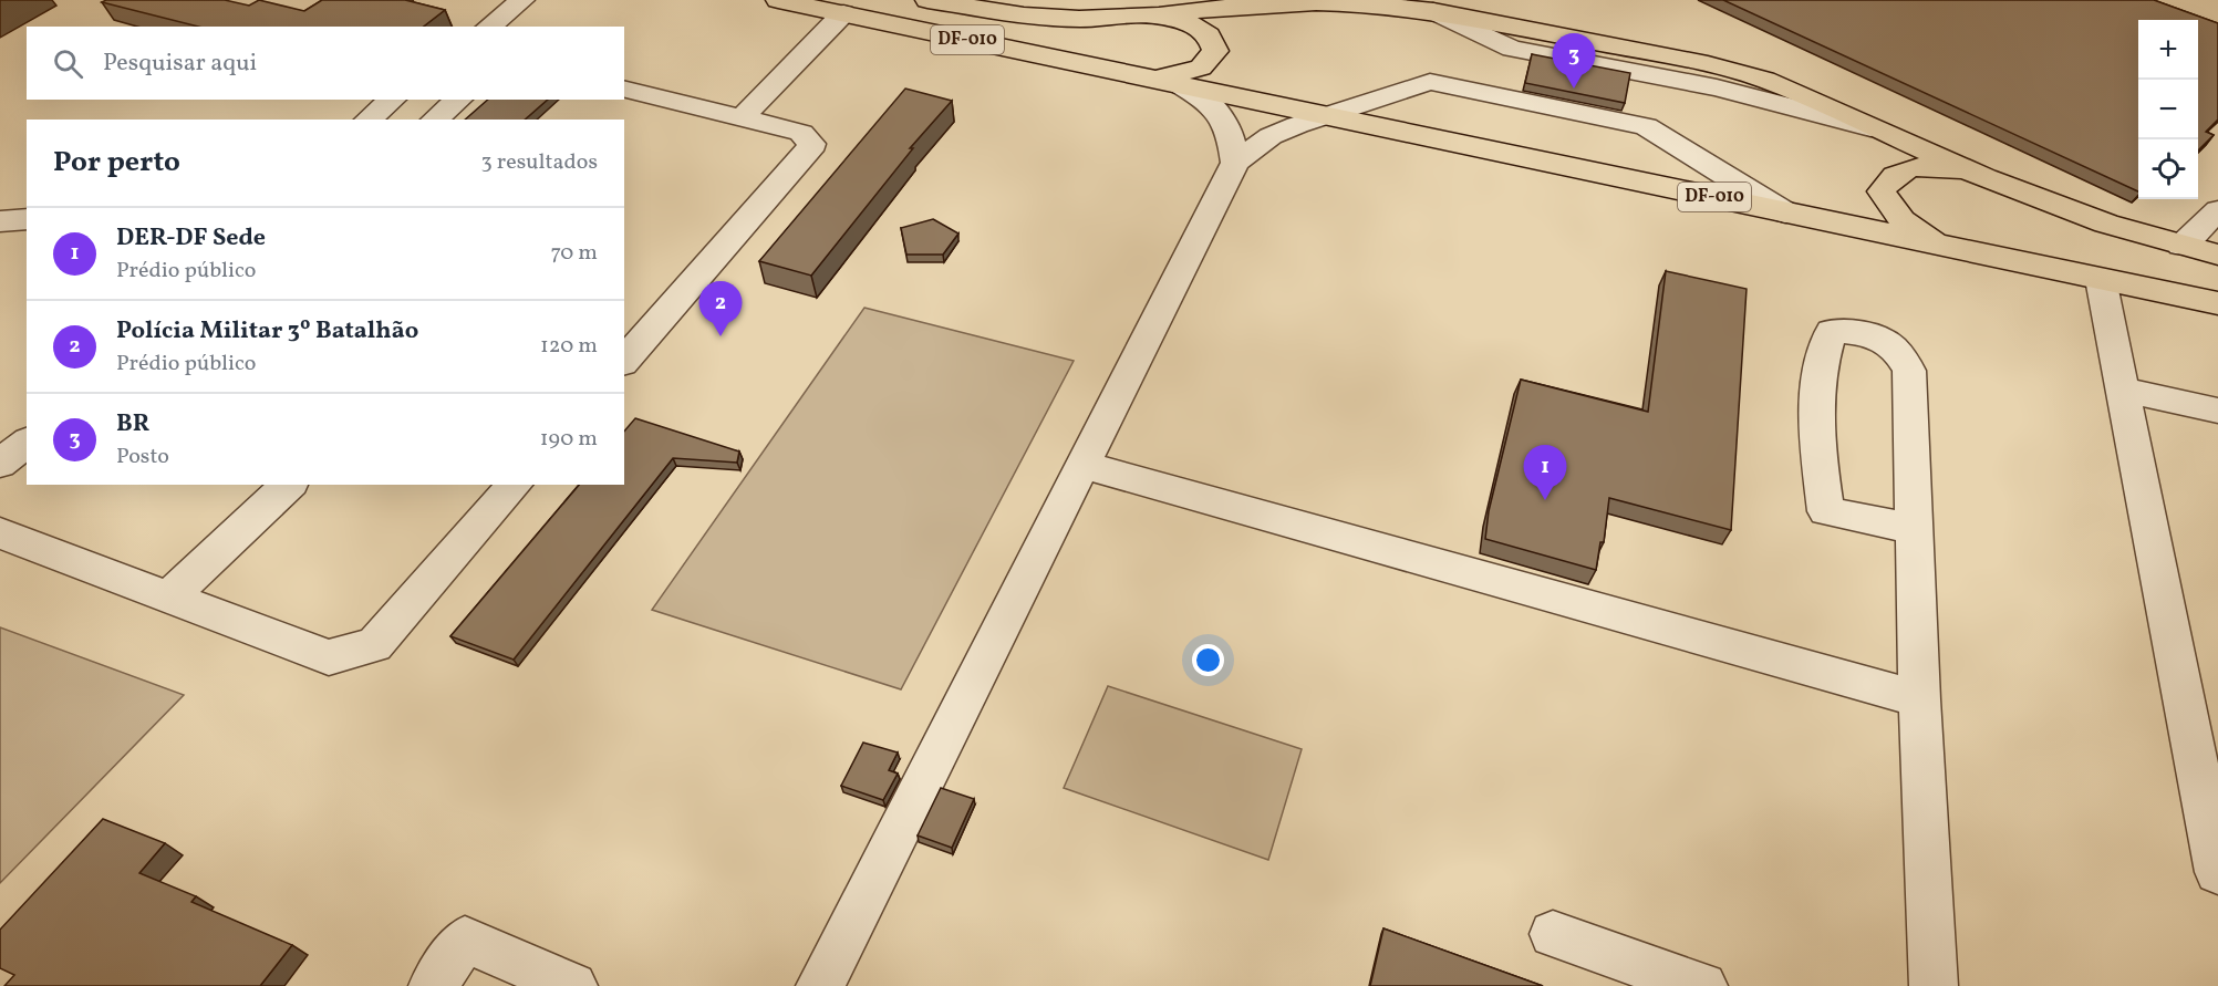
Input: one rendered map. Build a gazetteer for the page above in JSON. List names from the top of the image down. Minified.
{"streets":{"main road":["DF-010"]},"page":{"map_buttons":["+","−"],"search":"Pesquisar aqui","pins":["3","2","1"],"heading":["Por perto","3 resultados"],"list":[{"mark":"1","name":"DER-DF Sede","note":"Prédio público","value":"70 m"},{"mark":"2","name":"Polícia Militar 3º Batalhão","note":"Prédio público","value":"120 m"},{"mark":"3","name":"BR","note":"Posto","value":"190 m"}]}}
